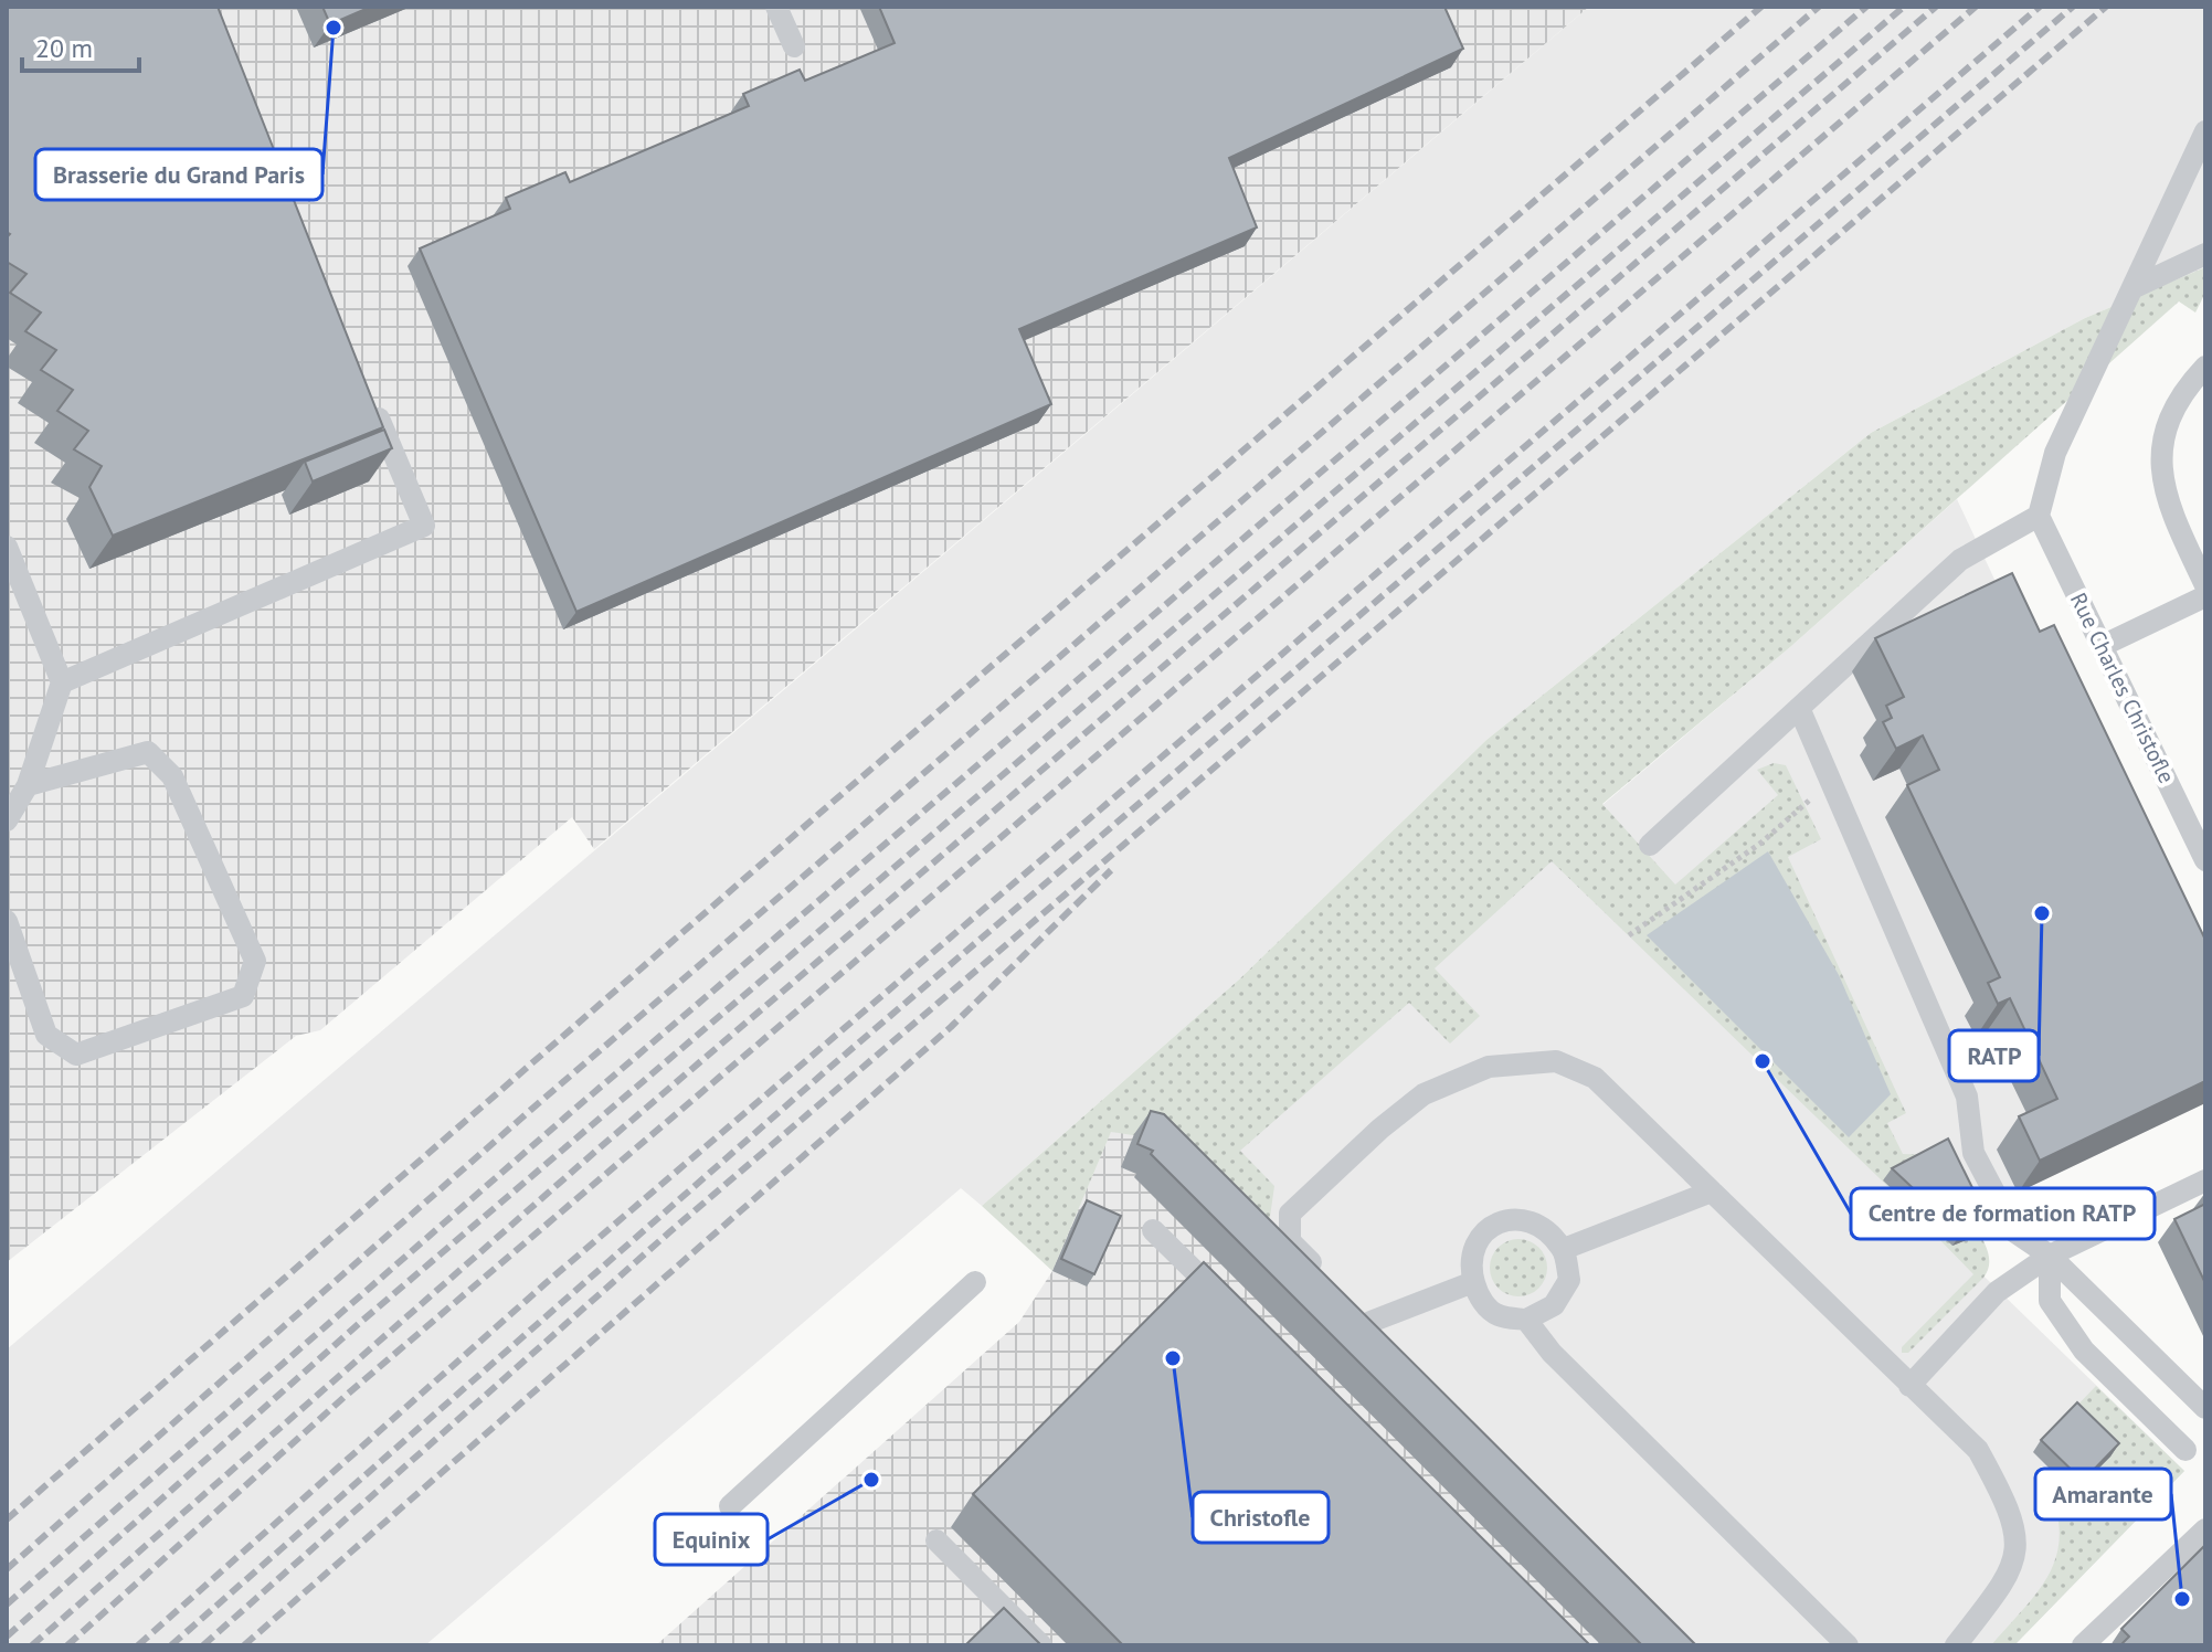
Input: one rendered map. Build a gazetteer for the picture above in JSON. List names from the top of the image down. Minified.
{"streets":{"lane":["Rue Charles Christofle"]},"places":["Brasserie du Grand Paris","RATP","Centre de formation RATP","Christofle","Equinix","Amarante"],"scale_bar":"20 m"}
